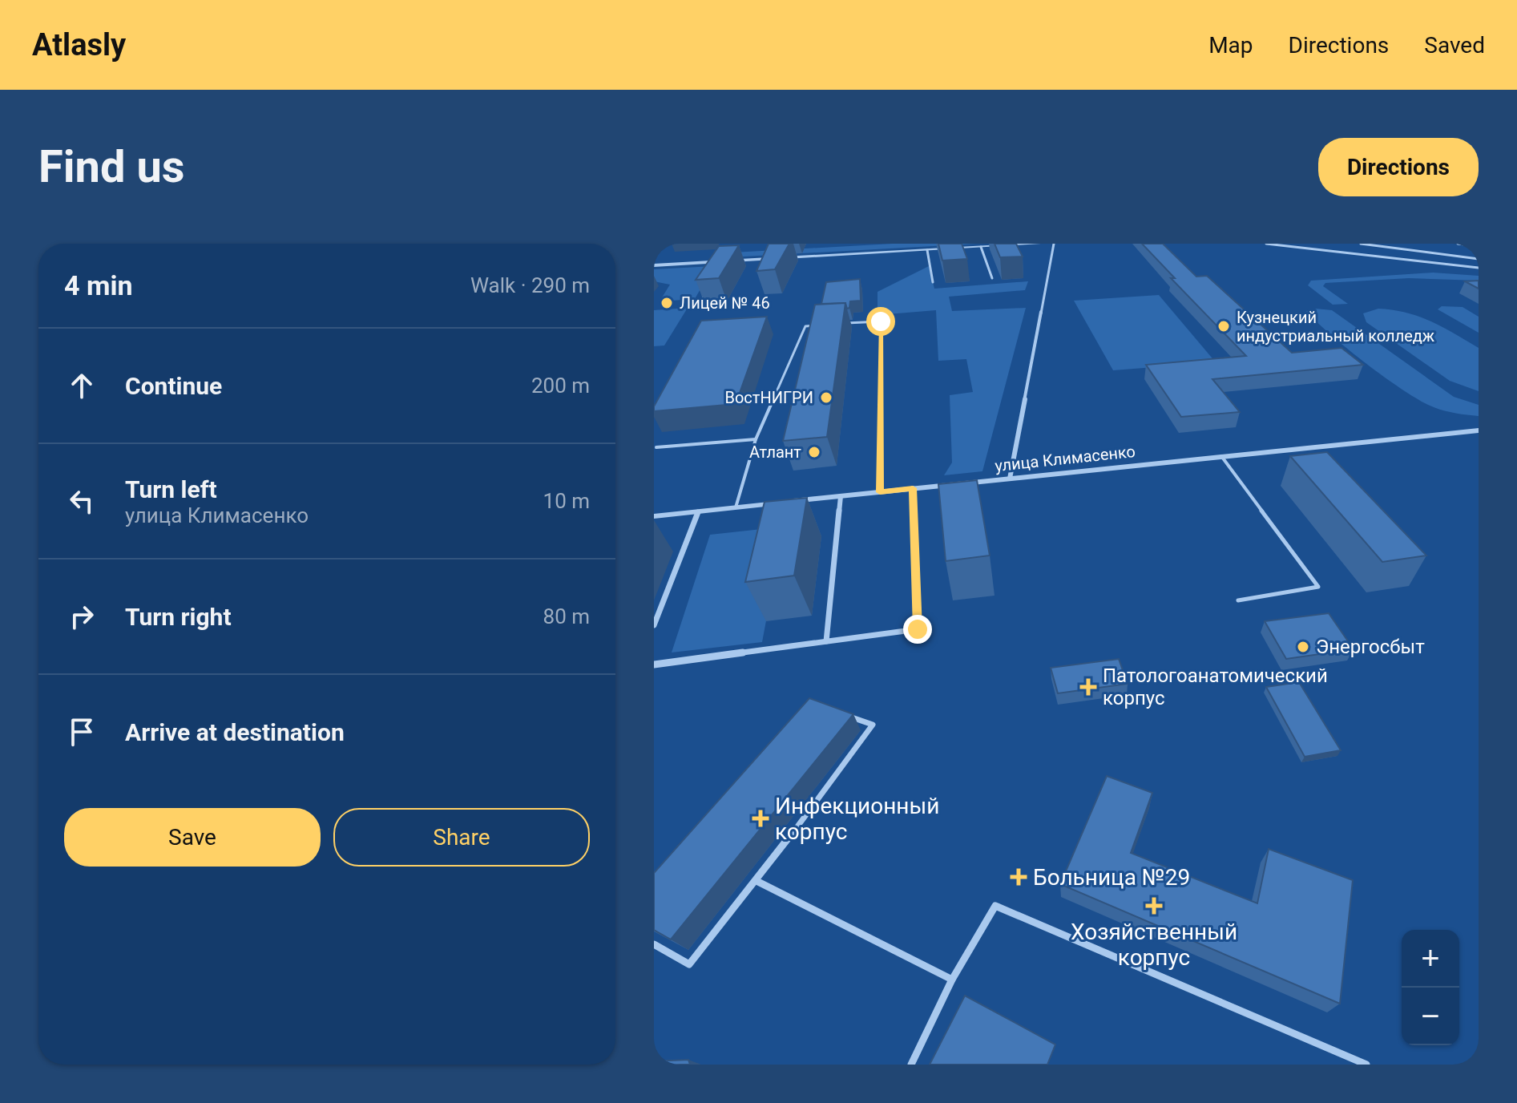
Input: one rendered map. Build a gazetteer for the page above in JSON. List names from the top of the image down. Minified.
{"streets":{"street":["улица Климасенко"]},"places":{"other":["Лицей № 46","Кузнецкий индустриальный колледж","ВостНИГРИ","Атлант","Энергосбыт"],"health":["Патологоанатомический корпус","Инфекционный корпус","Больница №29","Хозяйственный корпус"]},"page":{"header":"Atlasly","nav":["Map","Directions","Saved"],"buttons":["Directions",["Save","Share"]],"title":"Find us","heading":["4 min","Walk · 290 m"],"list":[["Continue","200 m"],["Turn left","улица Климасенко","10 m"],["Turn right","80 m"],"Arrive at destination"],"map_buttons":["+","−"]}}
